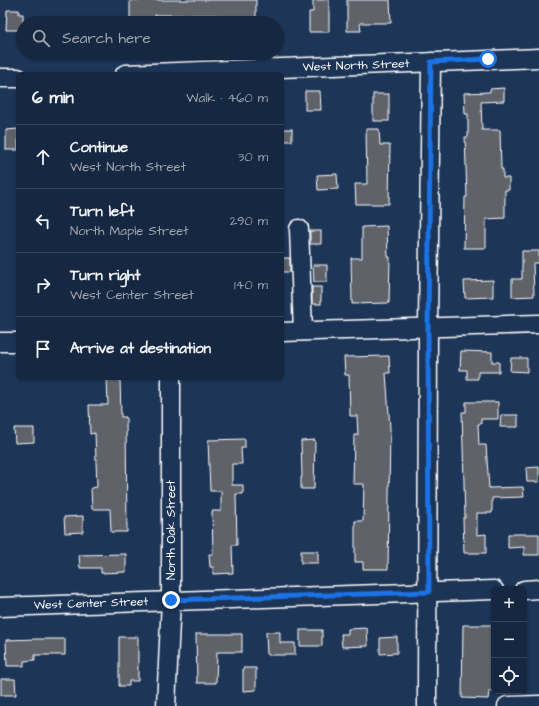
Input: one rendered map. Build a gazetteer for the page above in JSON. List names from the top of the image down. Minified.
{"streets":{"street":["West North Street","North Oak Street","West Center Street"]},"crossings":[["North Oak Street","West Center Street"]],"page":{"search":"Search here","heading":["6 min","Walk · 460 m"],"list":[["Continue","West North Street","30 m"],["Turn left","North Maple Street","290 m"],["Turn right","West Center Street","140 m"],"Arrive at destination"],"map_buttons":["+","−"]}}
